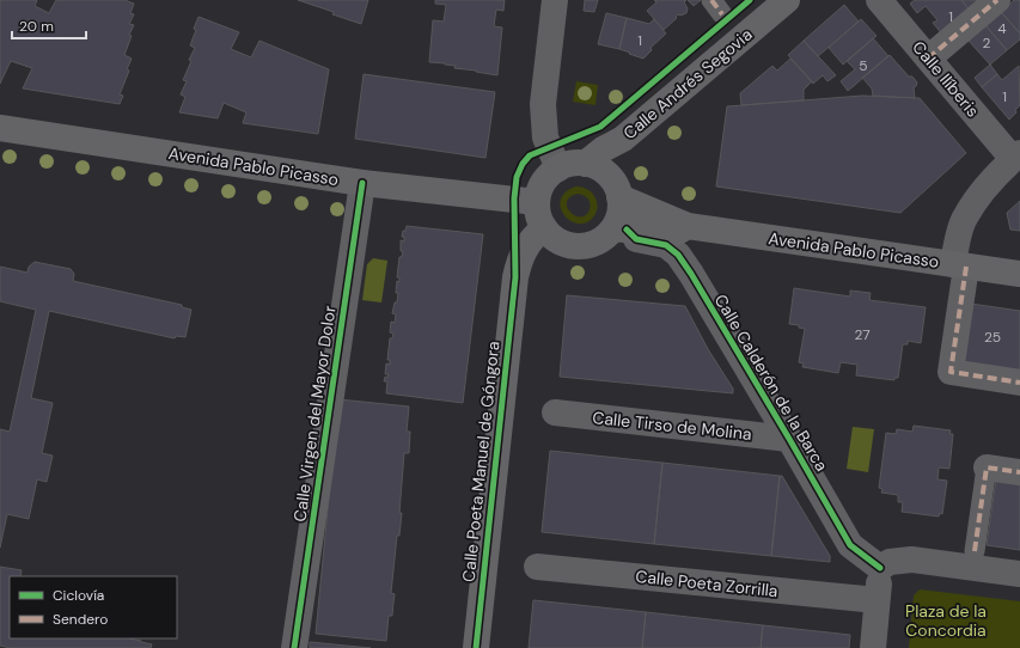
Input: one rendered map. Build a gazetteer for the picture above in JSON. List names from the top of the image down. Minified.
{"streets":{"main road":["Calle Andrés Segovia","Avenida Pablo Picasso","Calle Poeta Manuel de Góngora"],"street":["Calle Ilíberis","Calle Calderón de la Barca","Calle Virgen del Mayor Dolor","Calle Tirso de Molina","Calle Poeta Zorrilla"]},"crossings":[["Calle Andrés Segovia","Avenida Pablo Picasso"],["Calle Andrés Segovia","Calle Calderón de la Barca"],["Calle Andrés Segovia","Calle Poeta Manuel de Góngora"],["Avenida Pablo Picasso","Calle Calderón de la Barca"],["Avenida Pablo Picasso","Calle Virgen del Mayor Dolor"],["Avenida Pablo Picasso","Calle Poeta Manuel de Góngora"],["Calle Calderón de la Barca","Calle Tirso de Molina"],["Calle Calderón de la Barca","Calle Poeta Manuel de Góngora"]],"parks":["Plaza de la Concordia"],"house_numbers":["1","4","1","2","5","1","27","25"],"legend":["Ciclovía","Sendero"],"scale_bar":"20 m"}
